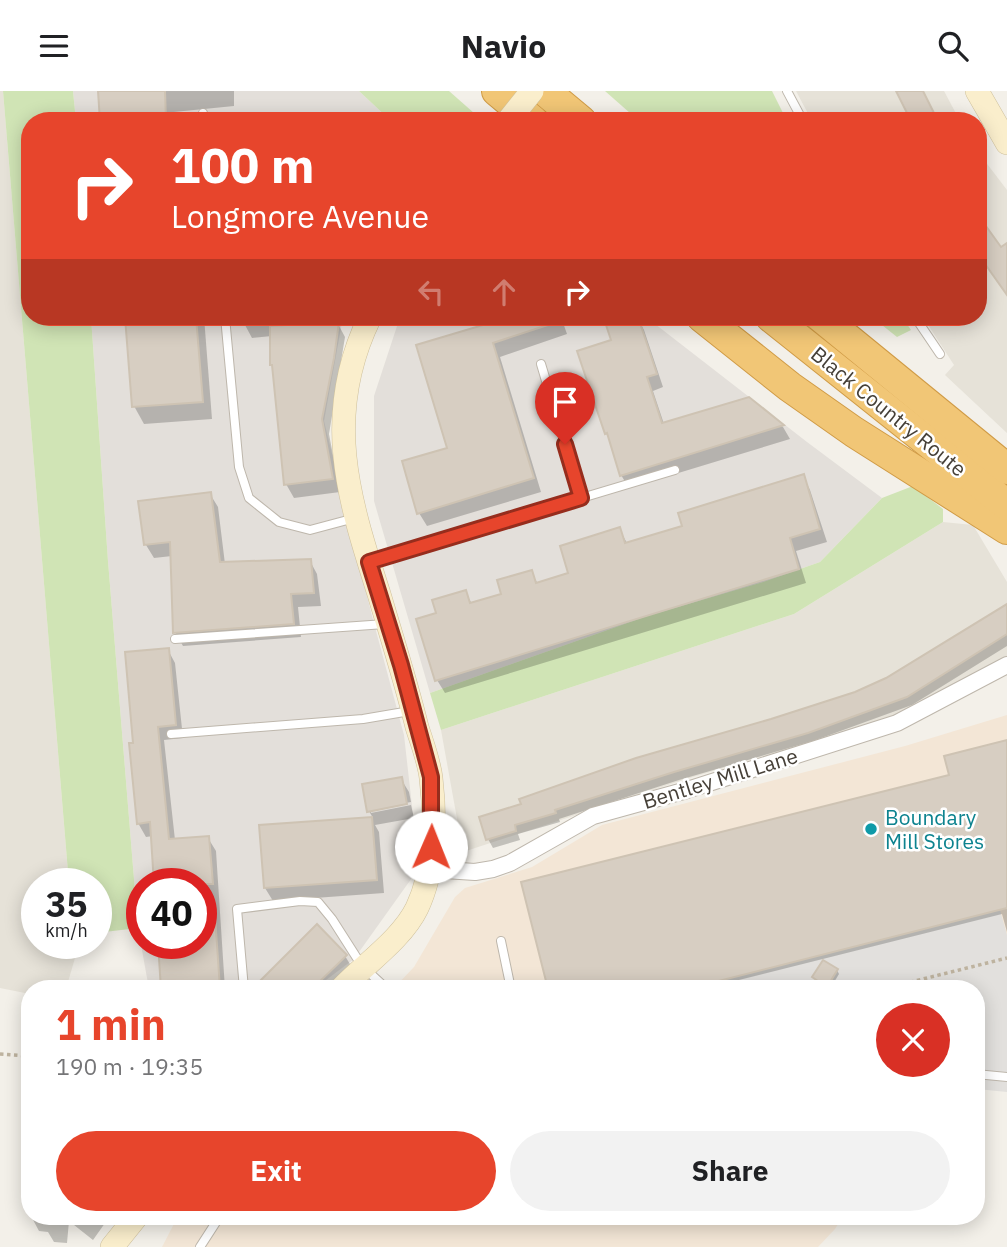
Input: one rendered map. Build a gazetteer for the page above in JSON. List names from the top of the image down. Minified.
{"streets":{"highway":["Black Country Route"],"street":["Bentley Mill Lane"]},"places":["Boundary Mill Stores"],"page":{"header":"Navio","turn":["100 m","Longmore Avenue"],"speed":"35 km/h","limit":"40","heading":["1 min","190 m · 19:35"],"buttons":["Exit","Share"]}}
